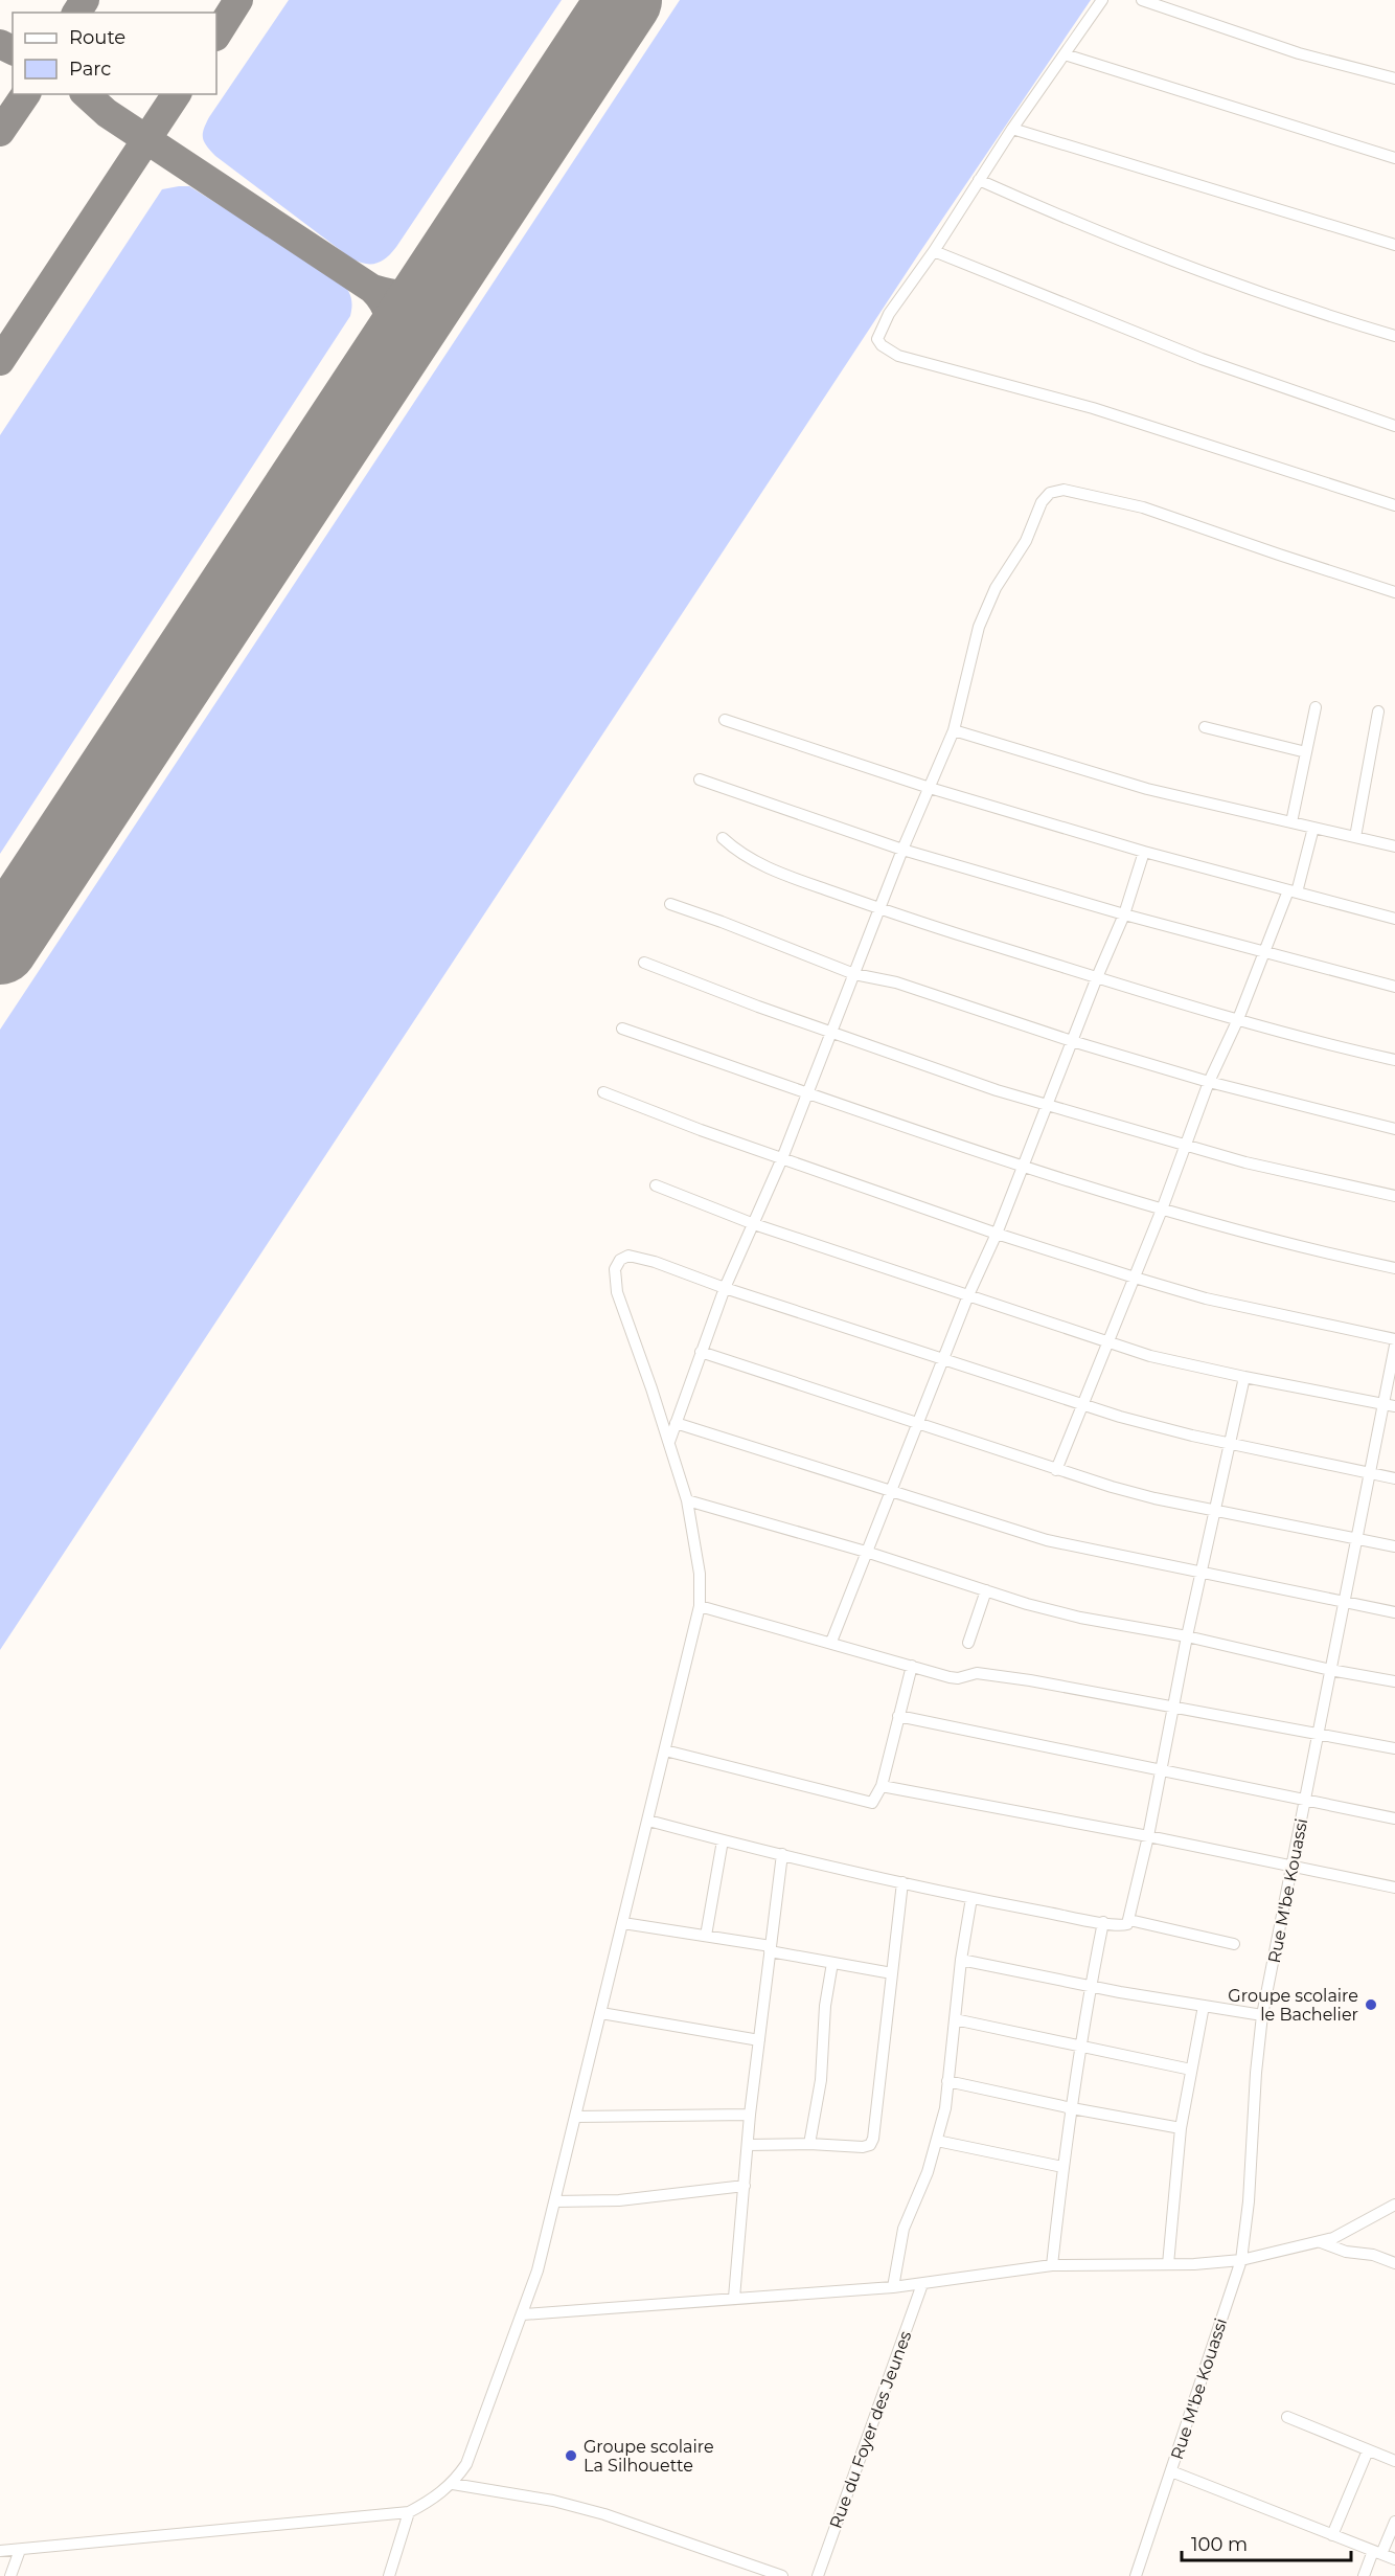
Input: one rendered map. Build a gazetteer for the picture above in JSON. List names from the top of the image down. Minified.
{"streets":{"street":["Rue M'be Kouassi","Rue du Foyer des Jeunes"]},"places":["Groupe scolaire le Bachelier","Groupe scolaire La Silhouette"],"legend":["Route","Parc"],"scale_bar":"100 m"}
